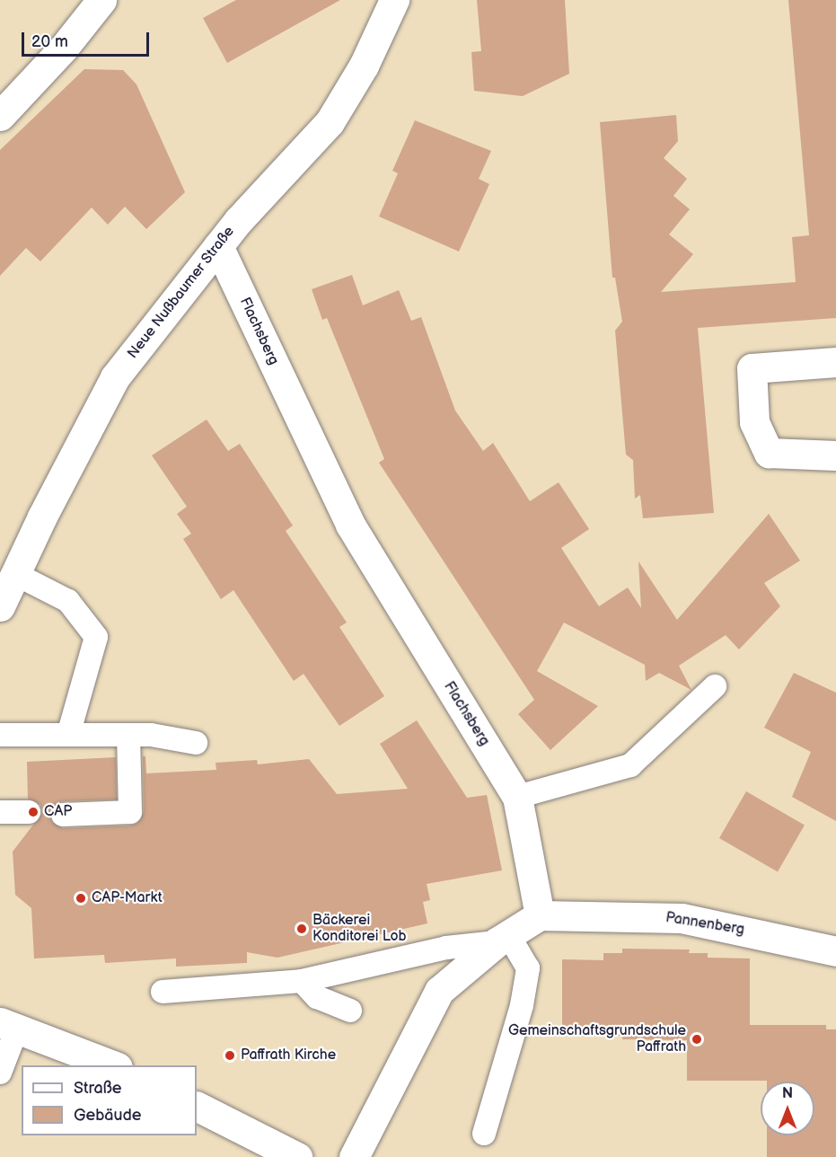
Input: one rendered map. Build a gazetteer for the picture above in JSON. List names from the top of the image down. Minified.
{"streets":{"street":["Neue Nußbaumer Straße","Flachsberg","Pannenberg"]},"crossings":[["Neue Nußbaumer Straße","Flachsberg"],["Flachsberg","Pannenberg"]],"places":["CAP","CAP-Markt","Bäckerei Konditorei Lob","Gemeinschaftsgrundschule Paffrath","Paffrath Kirche"],"legend":["Straße","Gebäude"],"scale_bar":"20 m","north":"top"}
